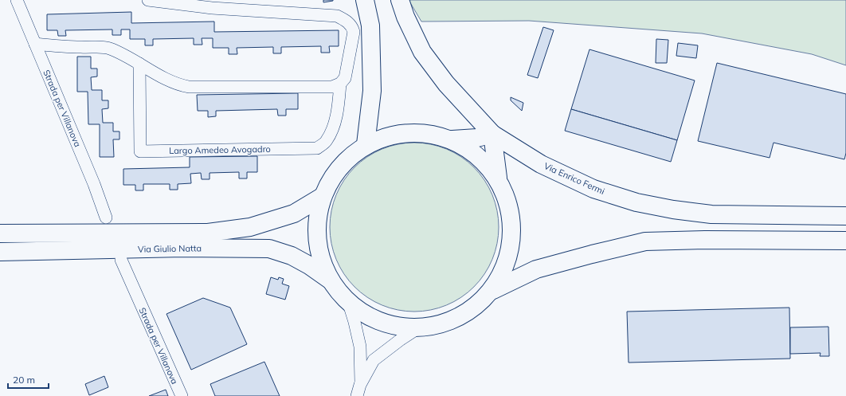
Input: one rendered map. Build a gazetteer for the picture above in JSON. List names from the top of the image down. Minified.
{"streets":{"main road":["Via Enrico Fermi","Via Giulio Natta"],"street":["Strada per Villanova","Largo Amedeo Avogadro"]},"scale_bar":"20 m"}
